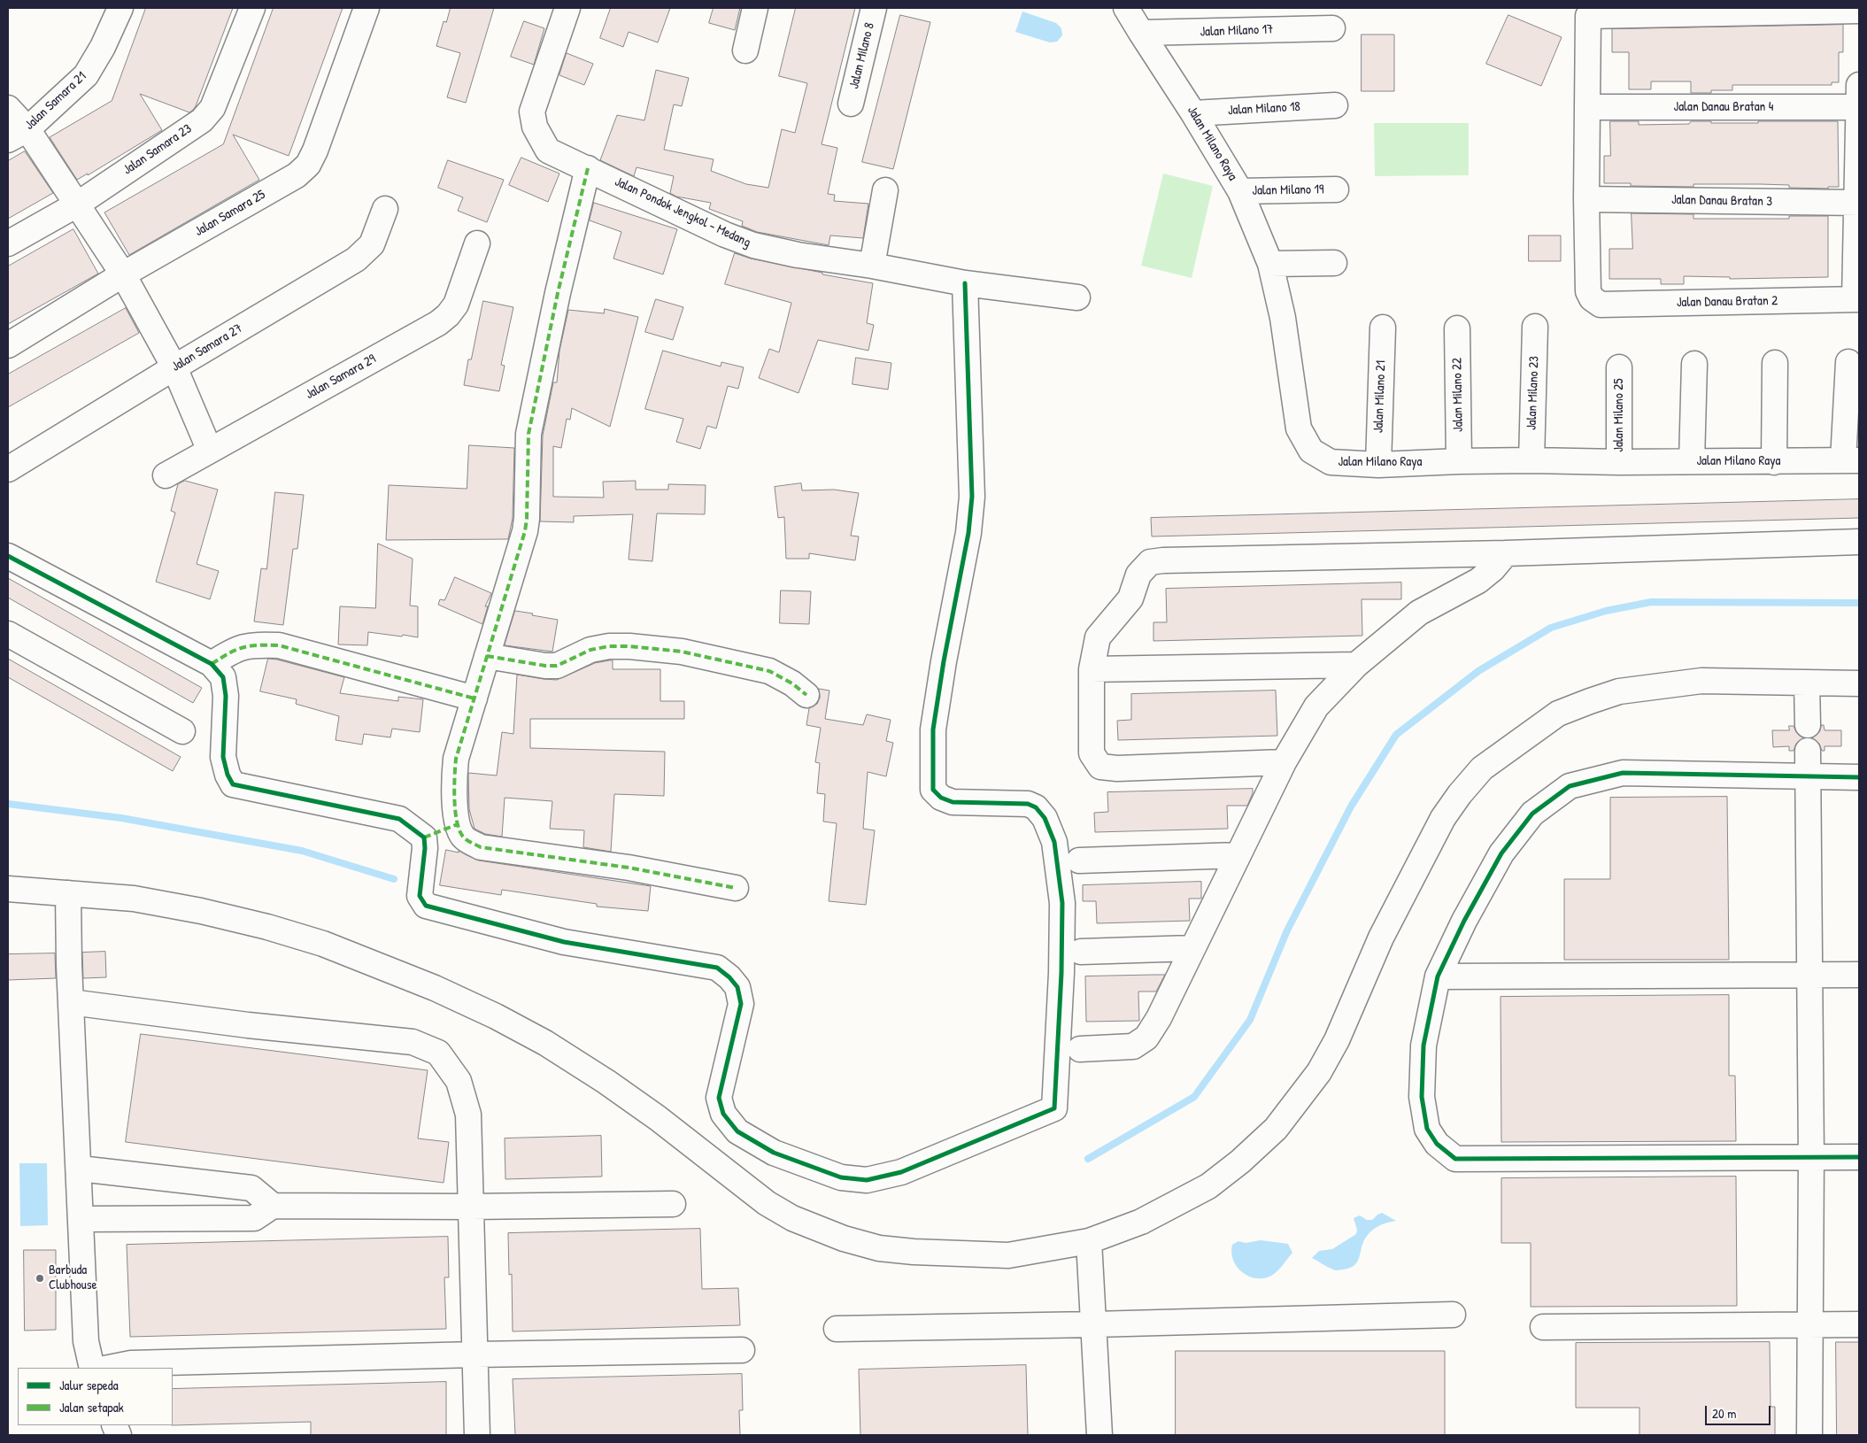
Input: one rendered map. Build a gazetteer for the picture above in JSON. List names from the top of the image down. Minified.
{"streets":{"street":["Jalan Milano 17","Jalan Milano 8","Jalan Samara 21","Jalan Danau Bratan 4","Jalan Milano 18","Jalan Milano Raya","Jalan Samara 23","Jalan Milano 19","Jalan Danau Bratan 3","Jalan Pondok Jengkol - Medang","Jalan Samara 25","Jalan Danau Bratan 2","Jalan Samara 27","Jalan Samara 29","Jalan Milano 23","Jalan Milano 22","Jalan Milano 21","Jalan Milano 25"]},"crossings":[["Jalan Milano 17","Jalan Milano Raya"],["Jalan Milano 18","Jalan Milano Raya"],["Jalan Milano Raya","Jalan Milano 19"],["Jalan Milano Raya","Jalan Milano 23"],["Jalan Milano Raya","Jalan Milano 22"],["Jalan Milano Raya","Jalan Milano 21"],["Jalan Milano Raya","Jalan Milano 25"],["Jalan Danau Bratan 3","Jalan Danau Bratan 2"]],"places":["Barbuda Clubhouse"],"legend":["Jalur sepeda","Jalan setapak"],"scale_bar":"20 m"}
